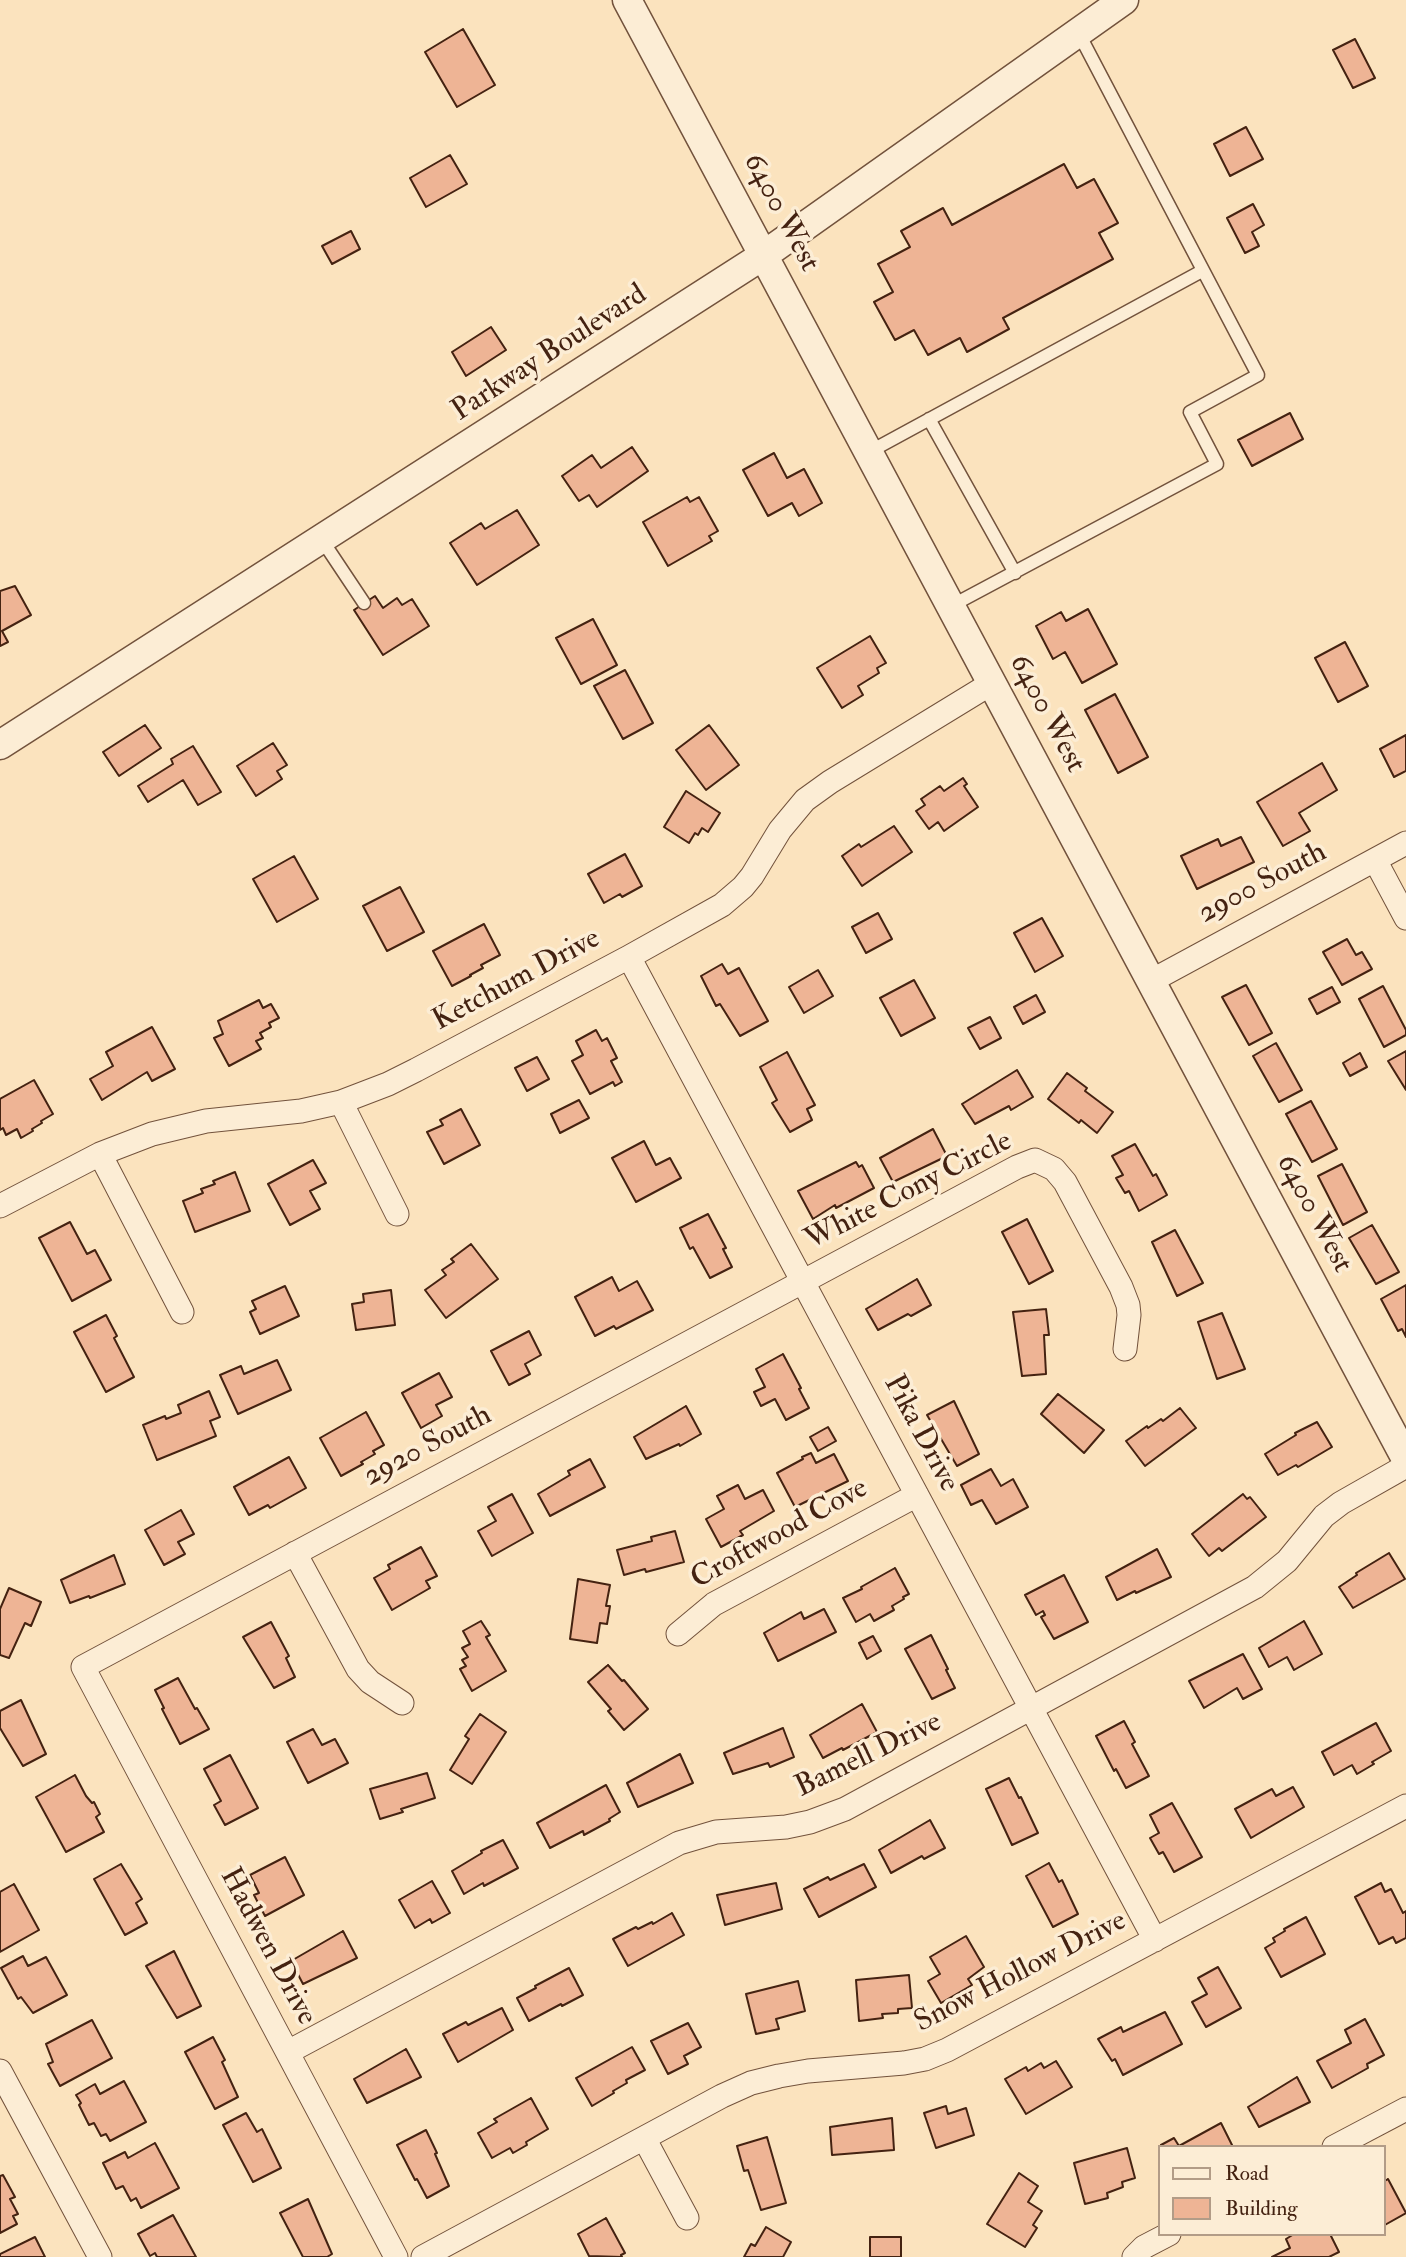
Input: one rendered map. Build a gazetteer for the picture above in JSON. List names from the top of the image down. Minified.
{"streets":{"street":["6400 West","Parkway Boulevard","2900 South","Ketchum Drive","White Cony Circle","Pika Drive","2920 South","Croftwood Cove","Bamell Drive","Hadwen Drive","Snow Hollow Drive"]},"crossings":[["6400 West","Parkway Boulevard"],["6400 West","2900 South"],["6400 West","Ketchum Drive"],["Ketchum Drive","Pika Drive"],["White Cony Circle","Pika Drive"],["White Cony Circle","2920 South"],["Pika Drive","2920 South"],["Pika Drive","Croftwood Cove"],["Pika Drive","Bamell Drive"],["Pika Drive","Snow Hollow Drive"],["2920 South","Hadwen Drive"],["Bamell Drive","Hadwen Drive"]],"legend":["Road","Building"]}
